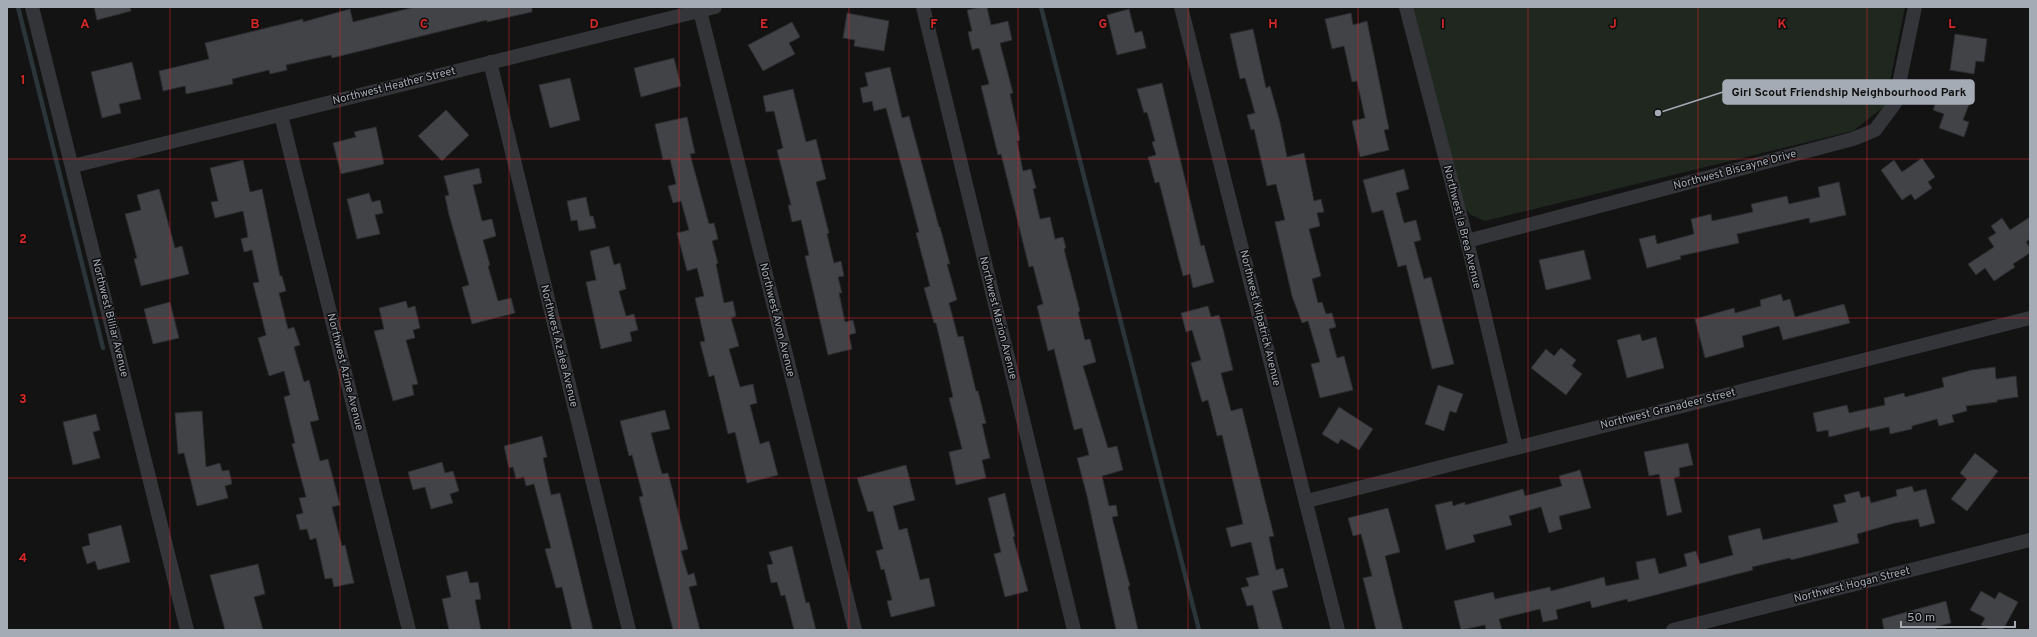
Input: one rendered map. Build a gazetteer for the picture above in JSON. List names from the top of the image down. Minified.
{"streets":{"street":["Northwest Heather Street","Northwest Biscayne Drive","Northwest la Brea Avenue","Northwest Billiar Avenue","Northwest Marion Avenue","Northwest Kilpatrick Avenue","Northwest Avon Avenue","Northwest Azalea Avenue","Northwest Azine Avenue","Northwest Granadeer Street","Northwest Hogan Street"]},"crossings":[["Northwest Heather Street","Northwest Billiar Avenue"],["Northwest Heather Street","Northwest Avon Avenue"],["Northwest Heather Street","Northwest Azalea Avenue"],["Northwest Heather Street","Northwest Azine Avenue"],["Northwest Biscayne Drive","Northwest la Brea Avenue"],["Northwest la Brea Avenue","Northwest Granadeer Street"],["Northwest Kilpatrick Avenue","Northwest Granadeer Street"]],"places":["Girl Scout Friendship Neighbourhood Park"],"scale_bar":"50 m","grid":{"columns":["A","B","C","D","E","F","G","H","I","J","K","L"],"rows":["1","2","3","4"]}}
